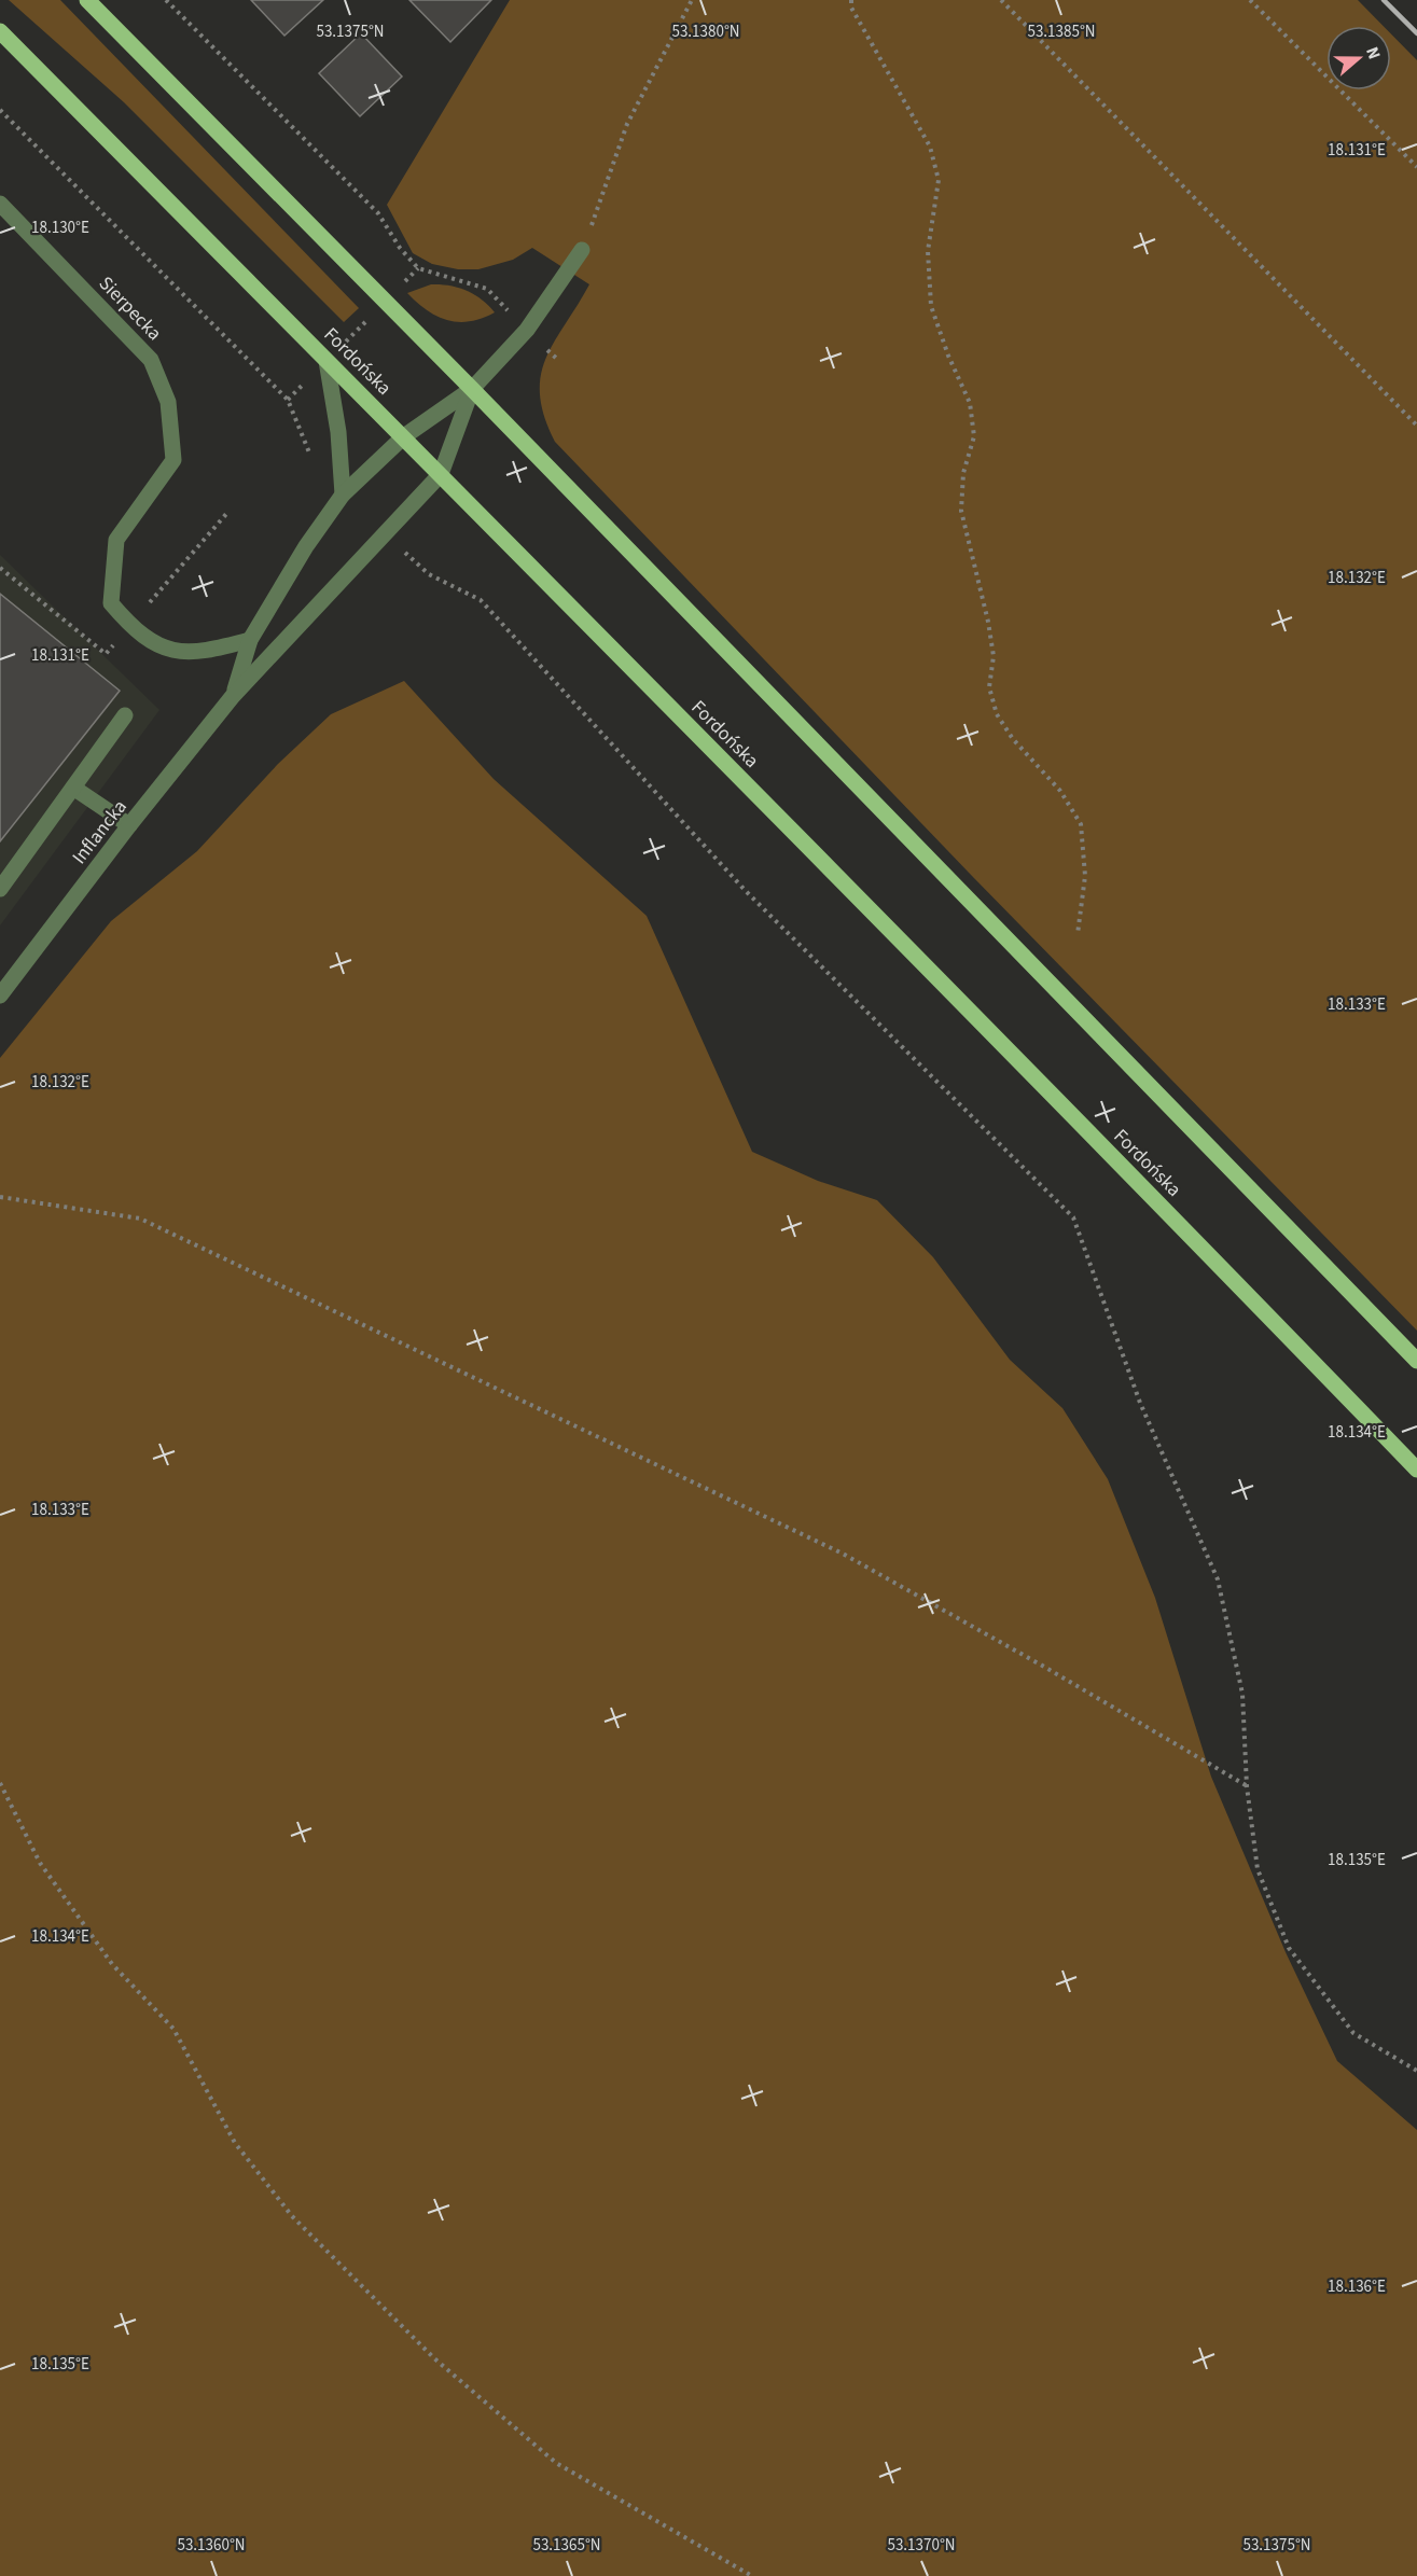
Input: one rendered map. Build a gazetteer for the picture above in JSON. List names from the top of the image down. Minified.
{"streets":{"main road":["Fordońska"],"street":["Sierpecka","Inflancka"]},"crossings":[["Sierpecka","Inflancka"],["Fordońska","Inflancka"]],"north":"right","coordinates":["53.1380°N","53.1375°N","53.1385°N","18.131°E","18.130°E","18.132°E","18.133°E","18.134°E","18.135°E","18.136°E","53.1360°N","53.1365°N","53.1370°N"]}
